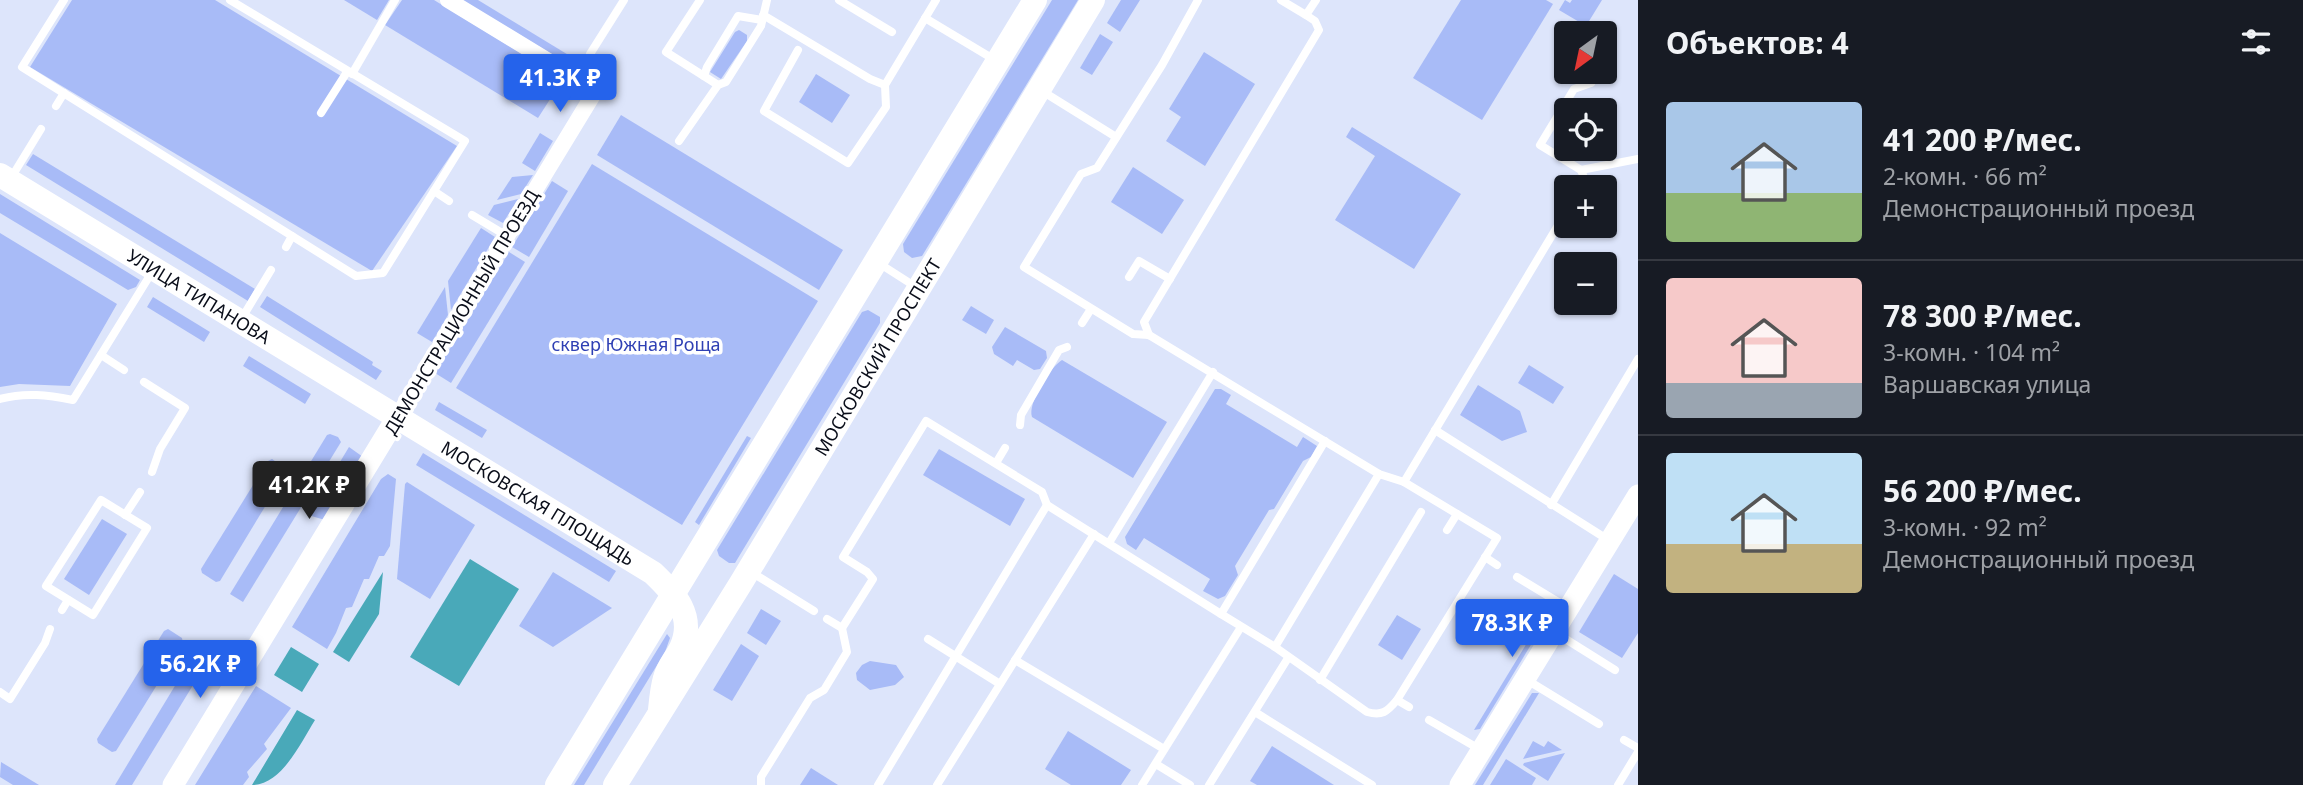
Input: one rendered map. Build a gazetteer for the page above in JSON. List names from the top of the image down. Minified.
{"streets":{"main road":["УЛИЦА ТИПАНОВА","МОСКОВСКИЙ ПРОСПЕКТ","МОСКОВСКАЯ ПЛОЩАДЬ"],"street":["ДЕМОНСТРАЦИОННЫЙ ПРОЕЗД"]},"crossings":[["УЛИЦА ТИПАНОВА","ДЕМОНСТРАЦИОННЫЙ ПРОЕЗД"],["УЛИЦА ТИПАНОВА","МОСКОВСКАЯ ПЛОЩАДЬ"],["ДЕМОНСТРАЦИОННЫЙ ПРОЕЗД","МОСКОВСКАЯ ПЛОЩАДЬ"],["МОСКОВСКИЙ ПРОСПЕКТ","МОСКОВСКАЯ ПЛОЩАДЬ"]],"parks":["сквер Южная Роща"],"north":"bottom left","page":{"heading":"Объектов: 4","map_buttons":["+","−"],"price":["41.3K ₽","41.2K ₽","78.3K ₽","56.2K ₽"],"list":[{"name":"41 200 ₽/мес.","note":"2-комн. · 66 m² · Демонстрационный проезд"},{"name":"78 300 ₽/мес.","note":"3-комн. · 104 m² · Варшавская улица"},{"name":"56 200 ₽/мес.","note":"3-комн. · 92 m² · Демонстрационный проезд"}]}}
